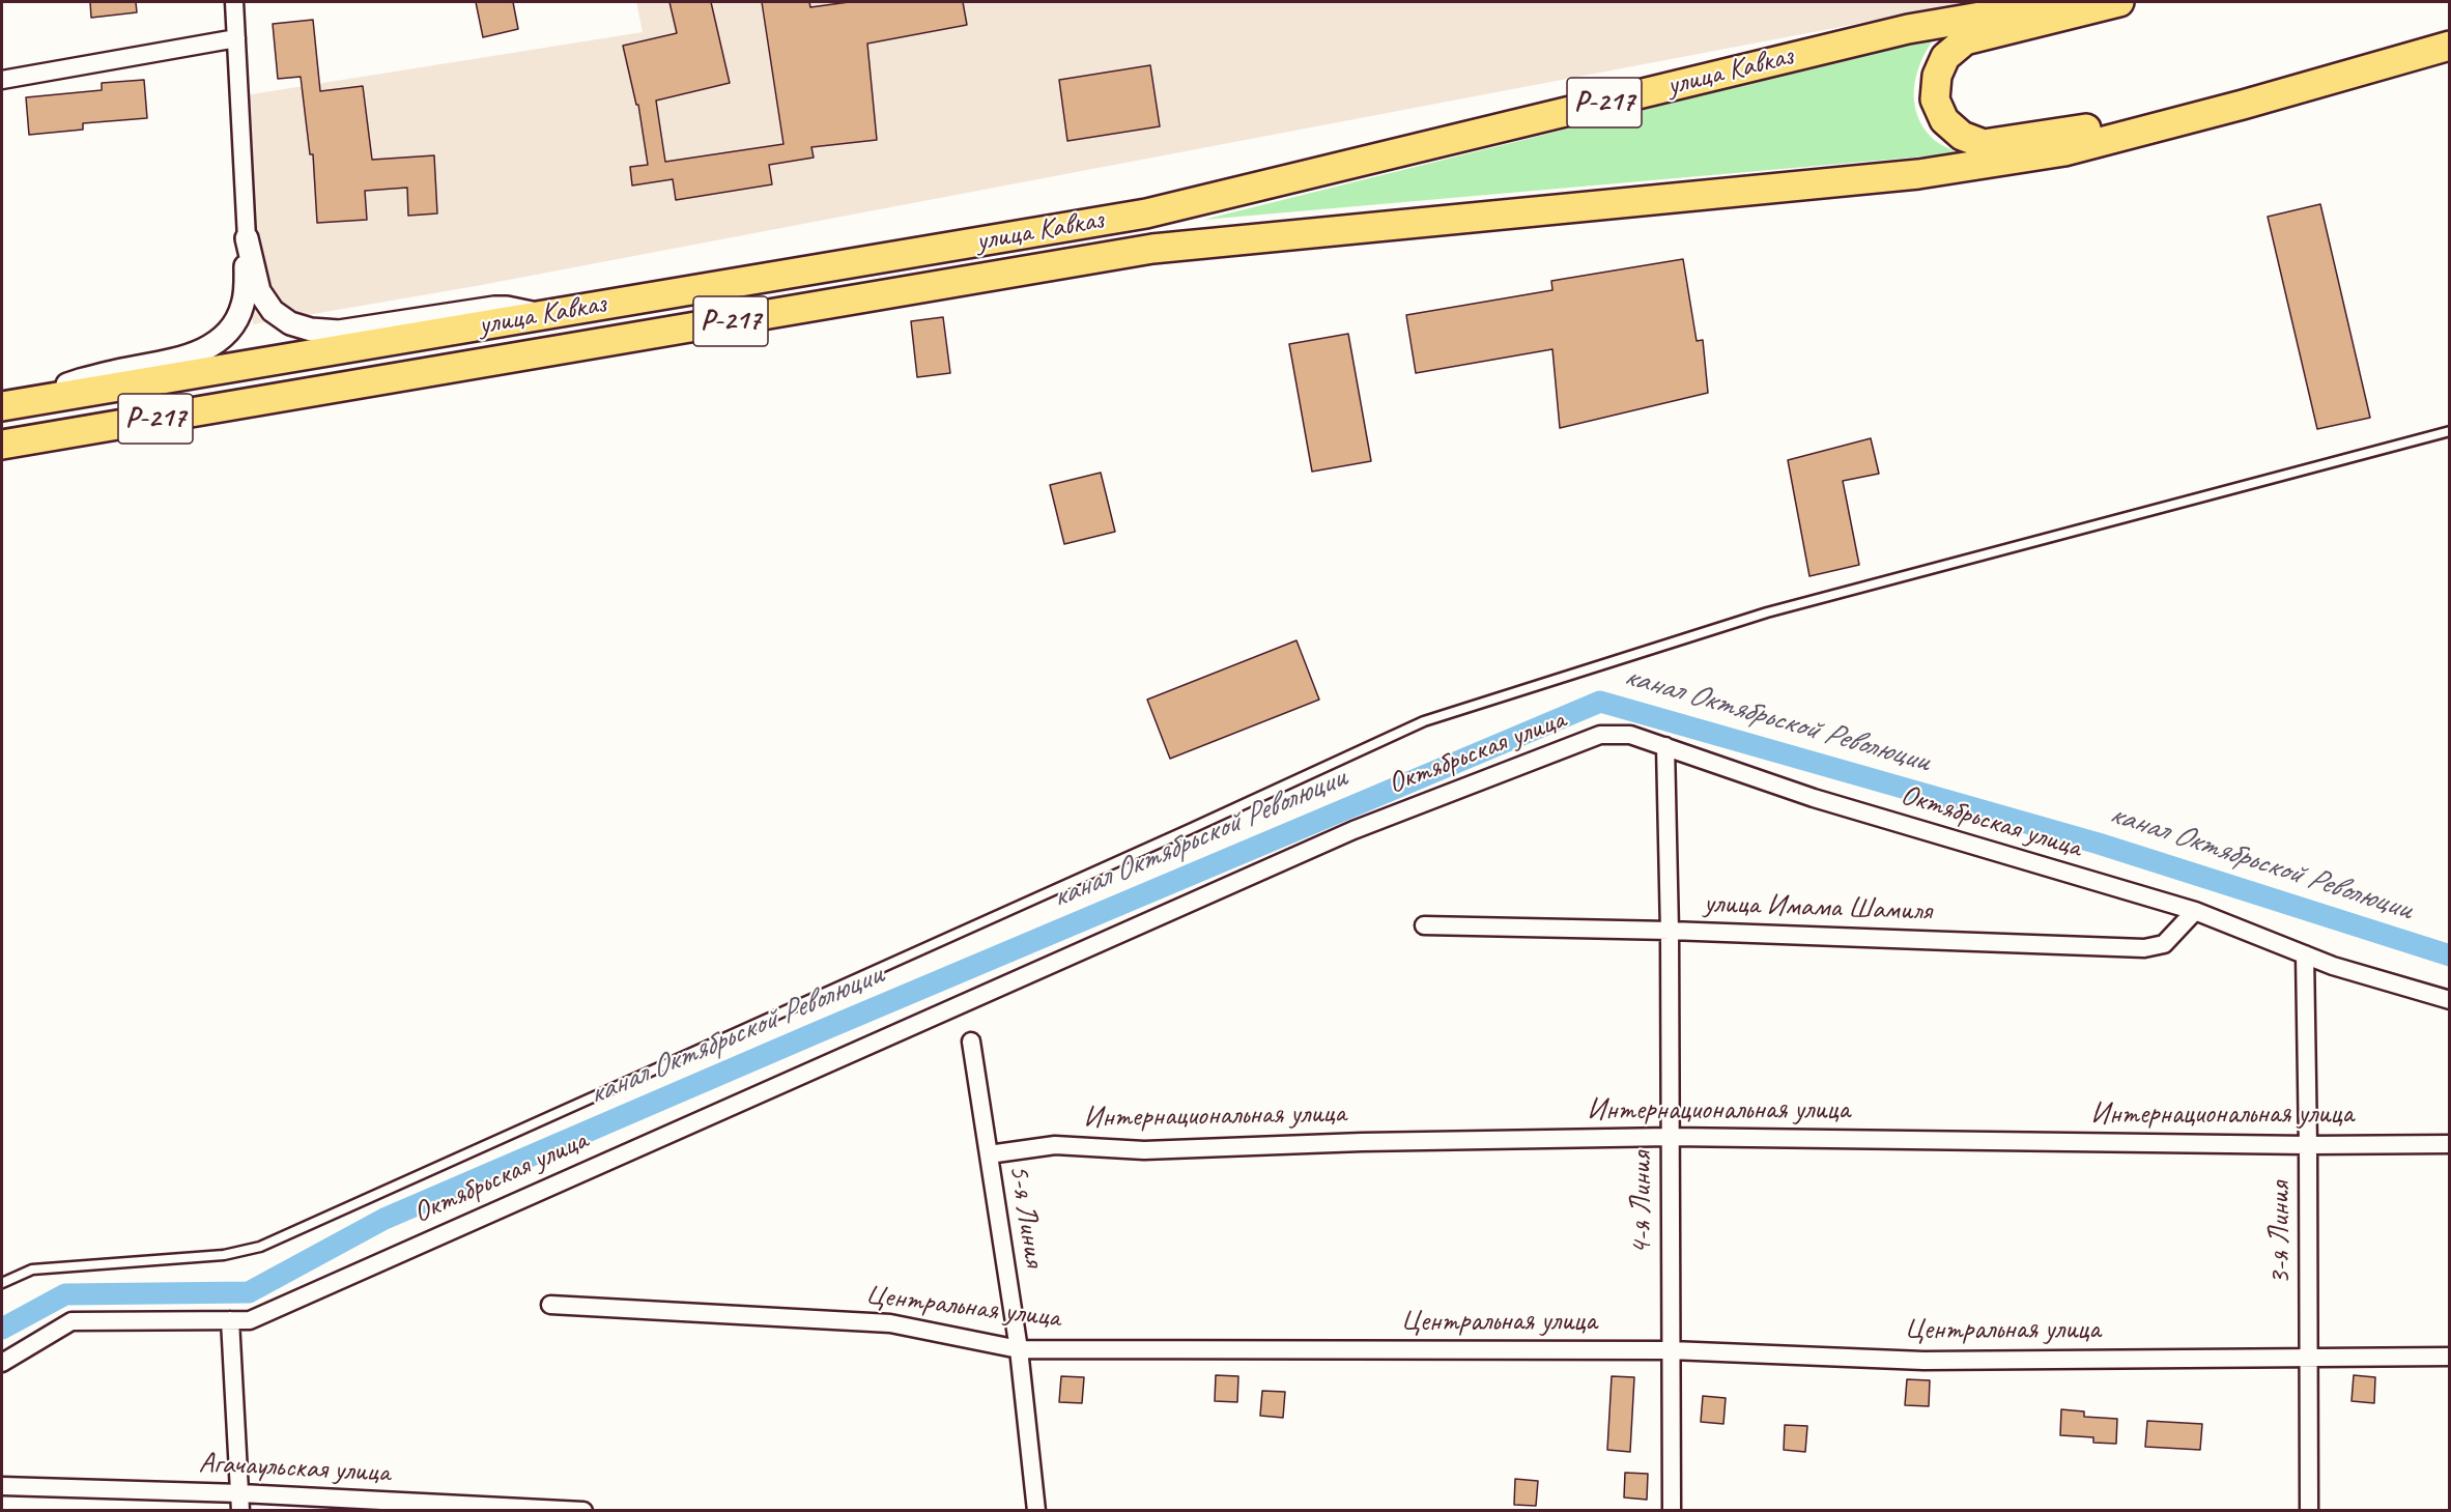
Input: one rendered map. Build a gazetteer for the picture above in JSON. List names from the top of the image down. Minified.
{"streets":{"highway":["улица Кавказ","Р-217"],"street":["Октябрьская улица","улица Имама Шамиля","Интернациональная улица","4-я Линия","5-я Линия","3-я Линия","Центральная улица","Агачаульская улица"]},"crossings":[["Октябрьская улица","улица Имама Шамиля"],["Октябрьская улица","4-я Линия"],["Октябрьская улица","3-я Линия"],["улица Имама Шамиля","4-я Линия"],["Интернациональная улица","4-я Линия"],["Интернациональная улица","5-я Линия"],["Интернациональная улица","3-я Линия"],["4-я Линия","Центральная улица"],["5-я Линия","Центральная улица"],["3-я Линия","Центральная улица"]],"water":["канал Октябрьской Революции"]}
